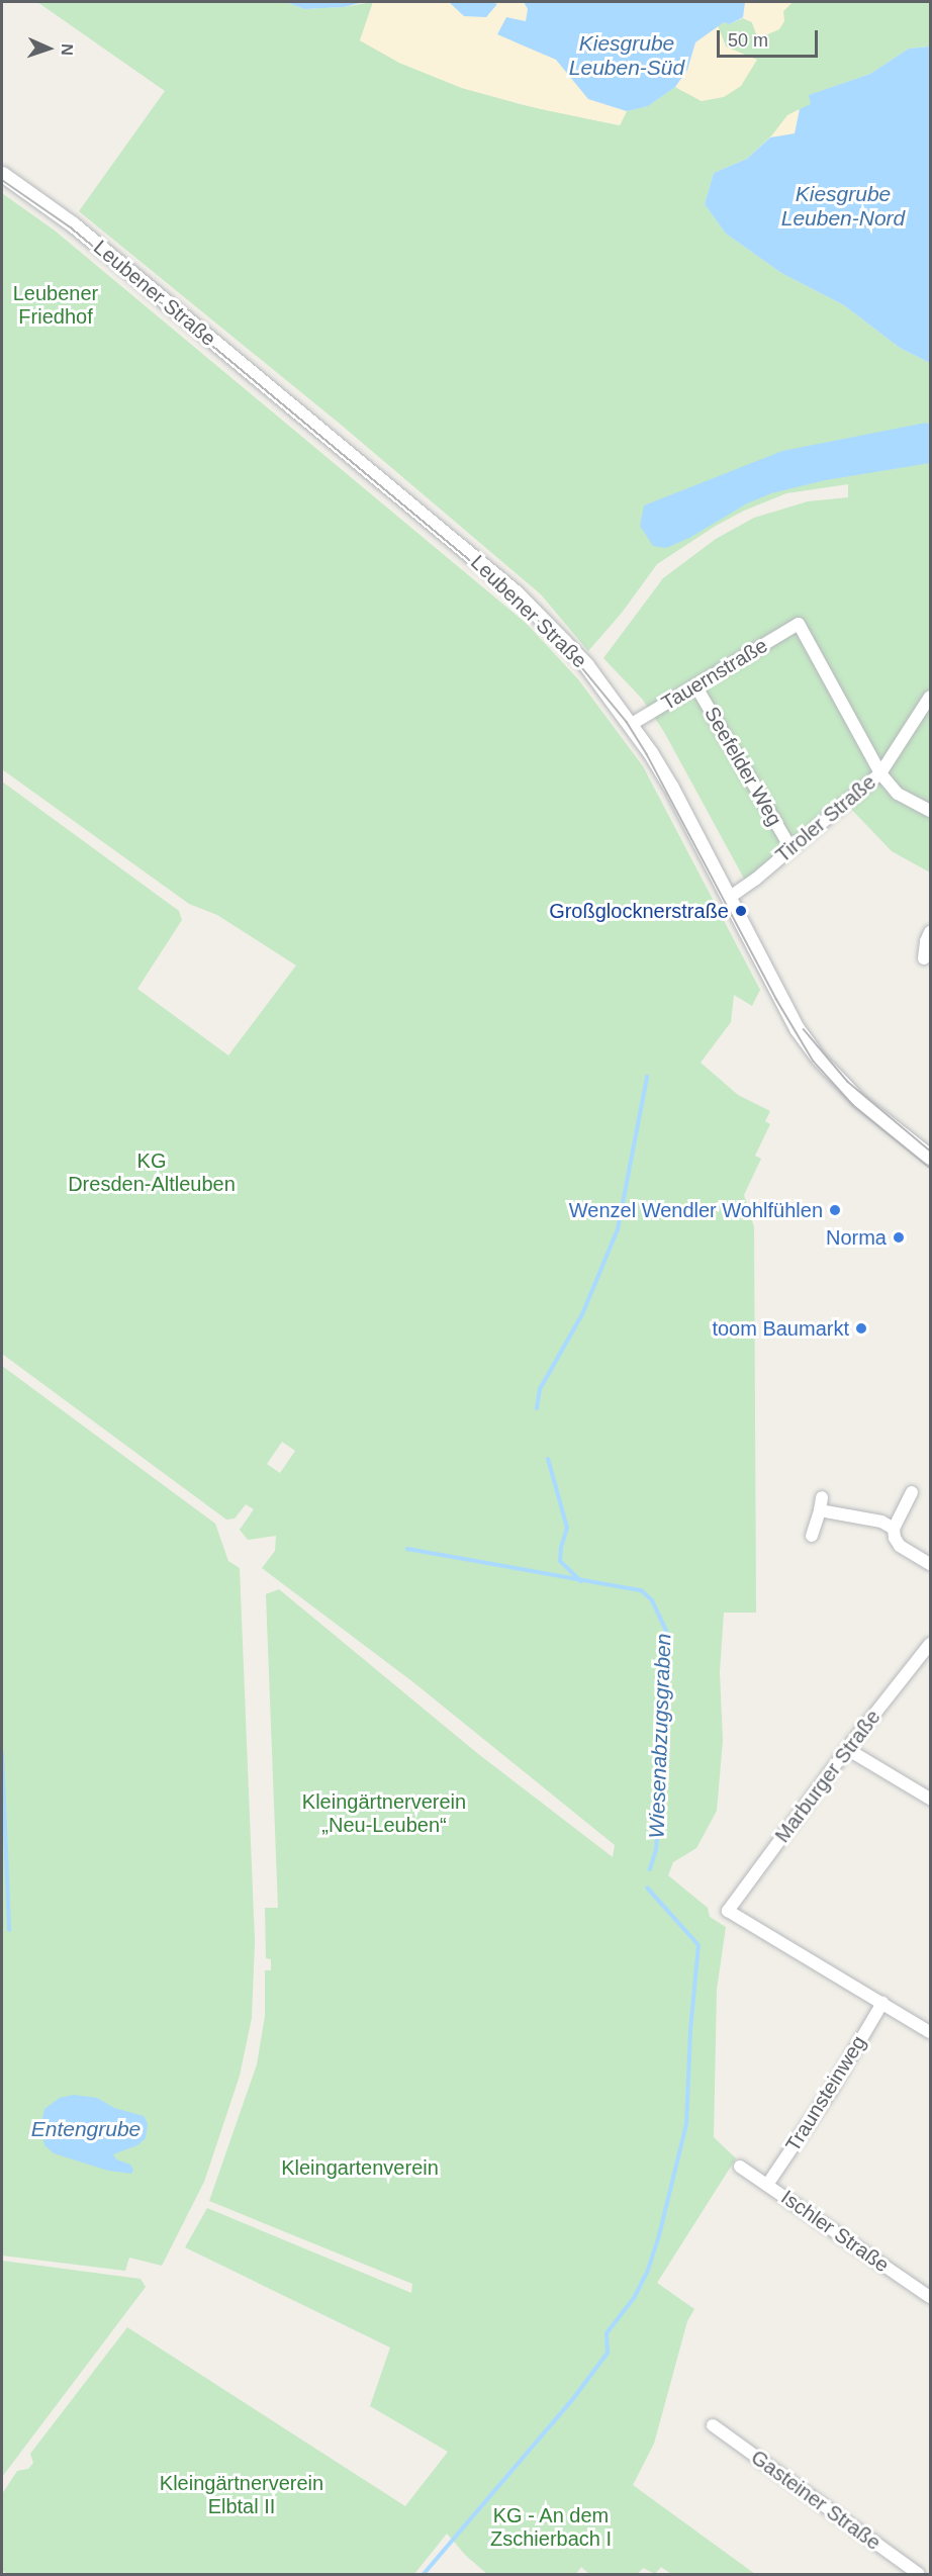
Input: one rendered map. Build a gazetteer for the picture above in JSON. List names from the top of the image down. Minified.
{"streets":{"street":["Leubener Straße","Tauernstraße","Seefelder Weg","Tiroler Straße","Marburger Straße","Traunsteinweg","Ischler Straße","Gasteiner Straße"]},"crossings":[["Leubener Straße","Tauernstraße"],["Leubener Straße","Tiroler Straße"],["Tauernstraße","Seefelder Weg"],["Tauernstraße","Tiroler Straße"],["Seefelder Weg","Tiroler Straße"],["Marburger Straße","Traunsteinweg"],["Traunsteinweg","Ischler Straße"]],"water":["Kiesgrube Leuben-Süd","Kiesgrube Leuben-Nord","Wiesenabzugsgraben","Entengrube"],"parks":["Leubener Friedhof","KG Dresden-Altleuben","Kleingärtnerverein „Neu-Leuben“","Kleingartenverein","Kleingärtnerverein Elbtal II","KG - An dem Zschierbach I"],"places":["Großglocknerstraße","Wenzel Wendler Wohlfühlen","Norma","toom Baumarkt"],"scale_bar":"50 m","north":"right"}
